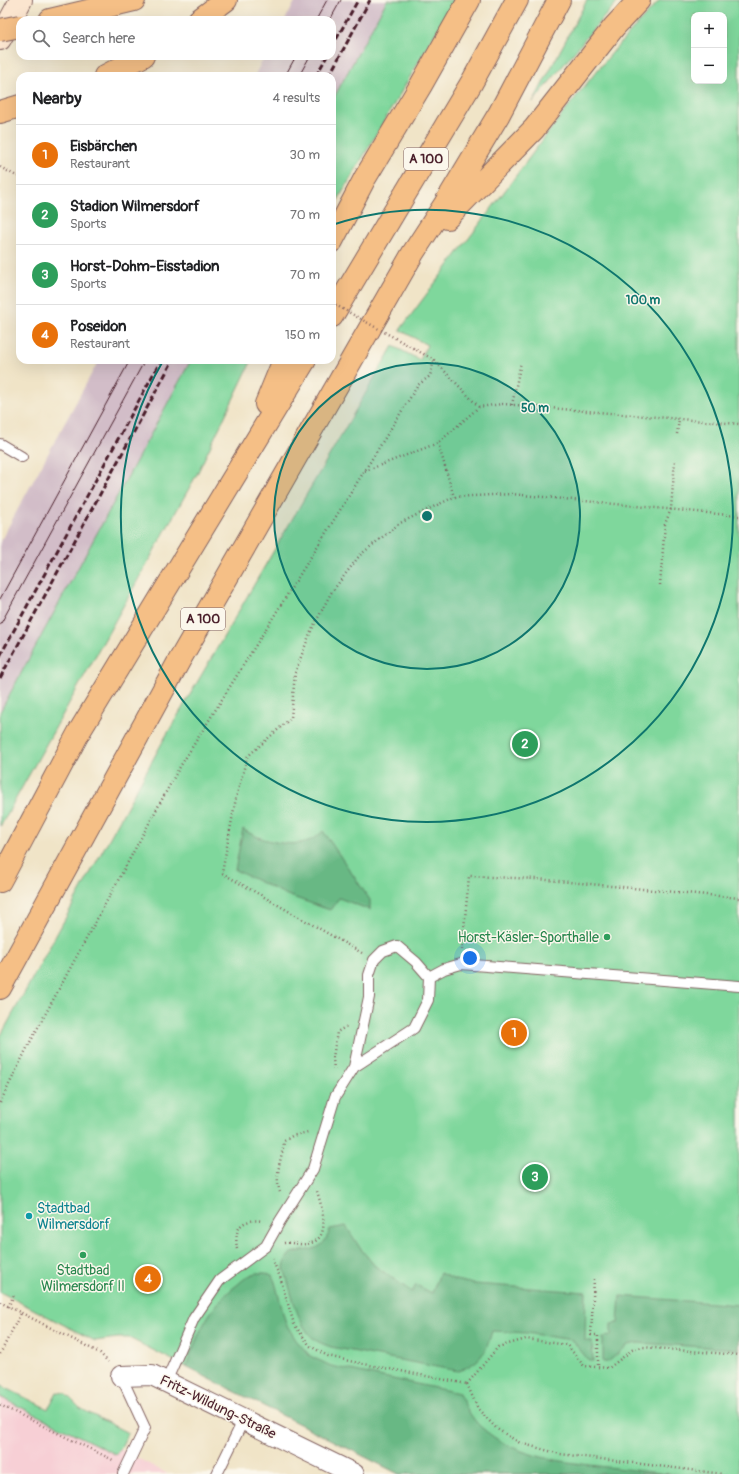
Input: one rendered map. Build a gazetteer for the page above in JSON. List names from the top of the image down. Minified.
{"streets":{"highway":["A 100"],"street":["Fritz-Wildung-Straße"]},"places":["Horst-Käsler-Sporthalle","Stadtbad Wilmersdorf","Stadtbad Wilmersdorf II"],"page":{"map_buttons":["+","−"],"search":"Search here","heading":["Nearby","4 results"],"list":[{"mark":"1","name":"Eisbärchen","note":"Restaurant","value":"30 m"},{"mark":"2","name":"Stadion Wilmersdorf","note":"Sports","value":"70 m"},{"mark":"3","name":"Horst-Dohm-Eisstadion","note":"Sports","value":"70 m"},{"mark":"4","name":"Poseidon","note":"Restaurant","value":"150 m"}],"pins":["2","1","3","4"]},"rings":["100 m","50 m"]}
